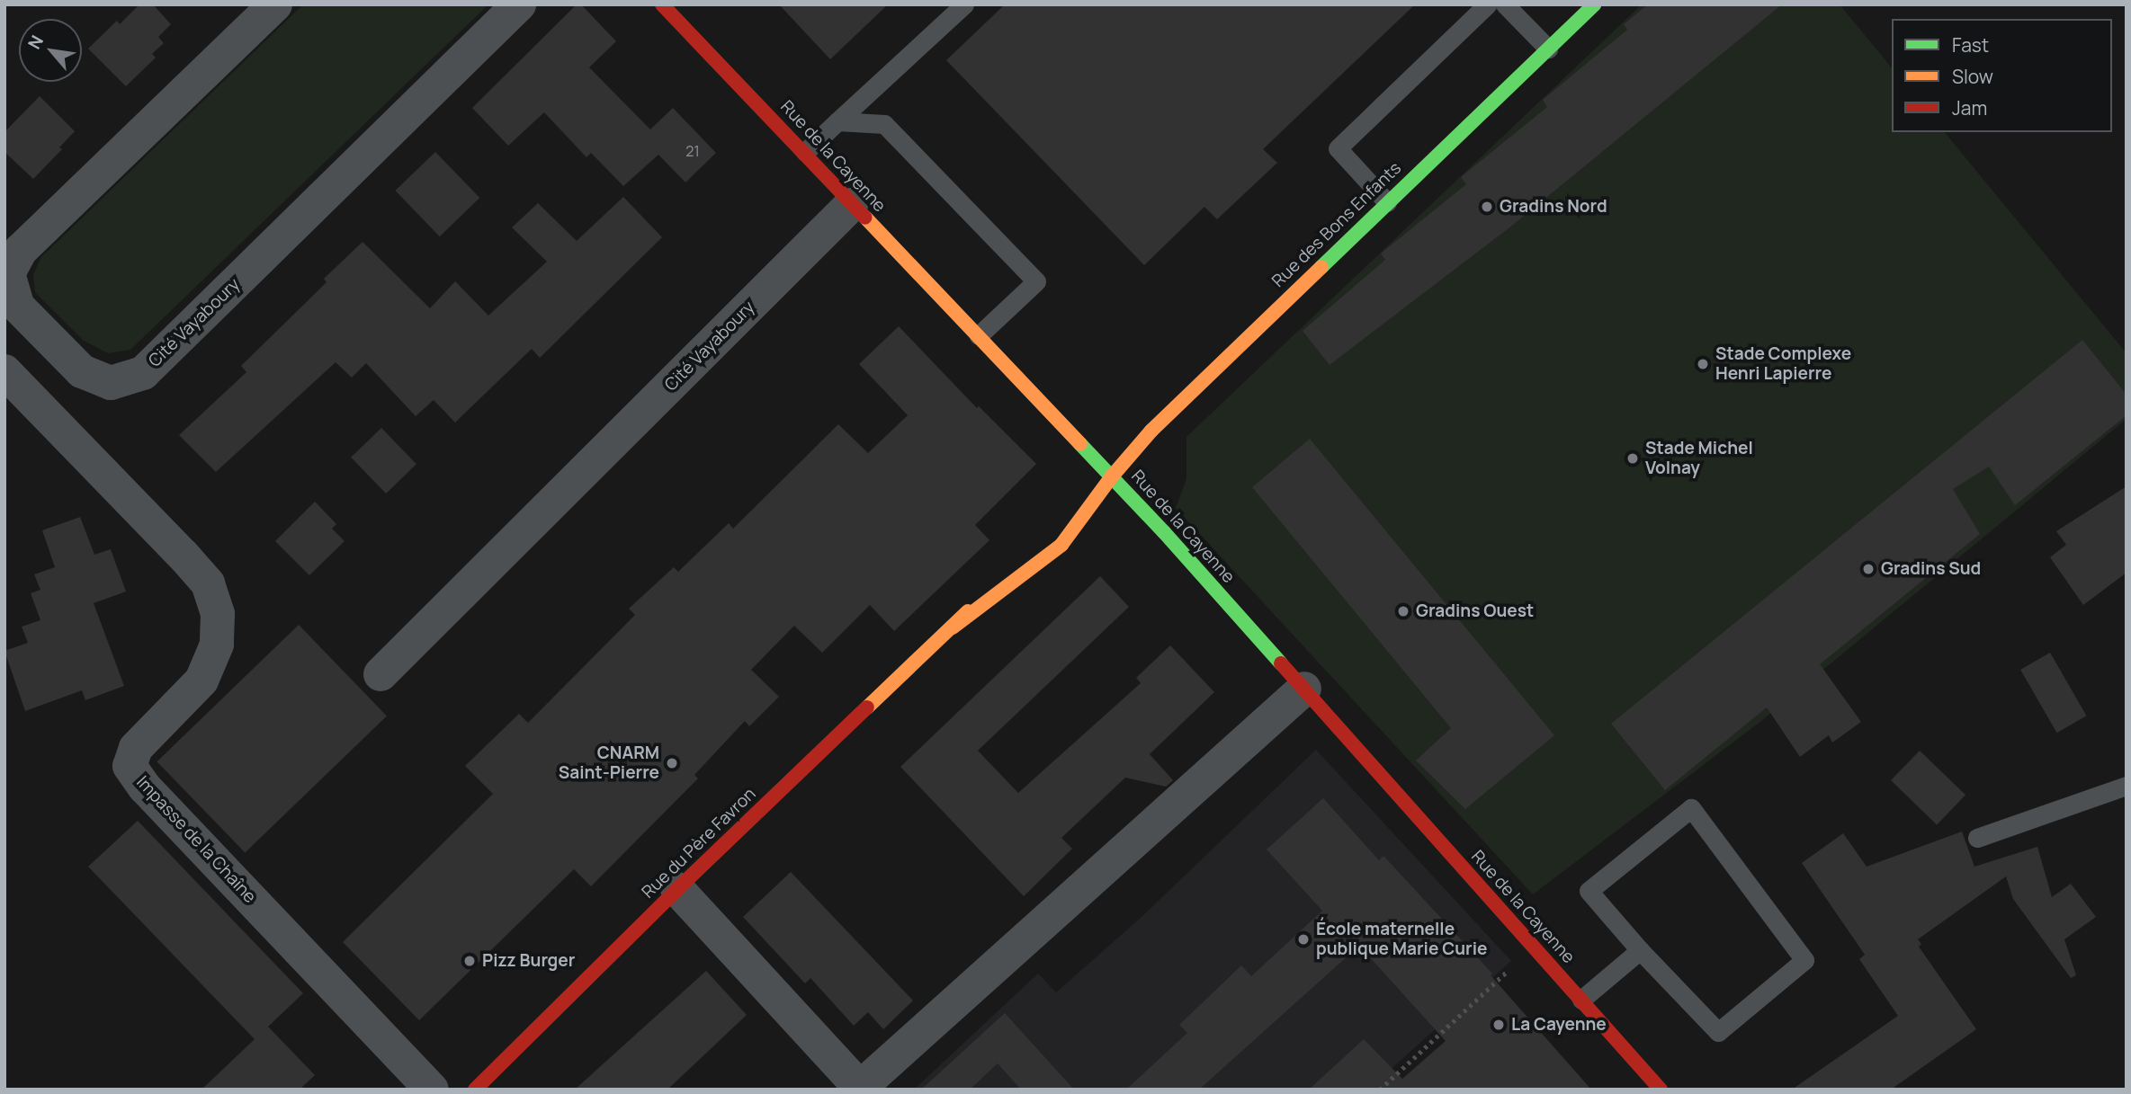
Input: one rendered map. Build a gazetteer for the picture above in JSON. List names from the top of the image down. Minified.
{"streets":{"street":["Rue de la Cayenne","Rue des Bons Enfants","Cité Vayaboury","Impasse de la Chaîne","Rue du Père Favron"]},"crossings":[["Rue de la Cayenne","Rue des Bons Enfants"],["Rue de la Cayenne","Cité Vayaboury"],["Rue de la Cayenne","Rue du Père Favron"],["Rue des Bons Enfants","Rue du Père Favron"]],"places":["Gradins Nord","Stade Complexe Henri Lapierre","Stade Michel Volnay","Gradins Sud","Gradins Ouest","CNARM Saint-Pierre","École maternelle publique Marie Curie","Pizz Burger","La Cayenne"],"house_numbers":["21"],"legend":["Fast","Slow","Jam"],"north":"top left"}
